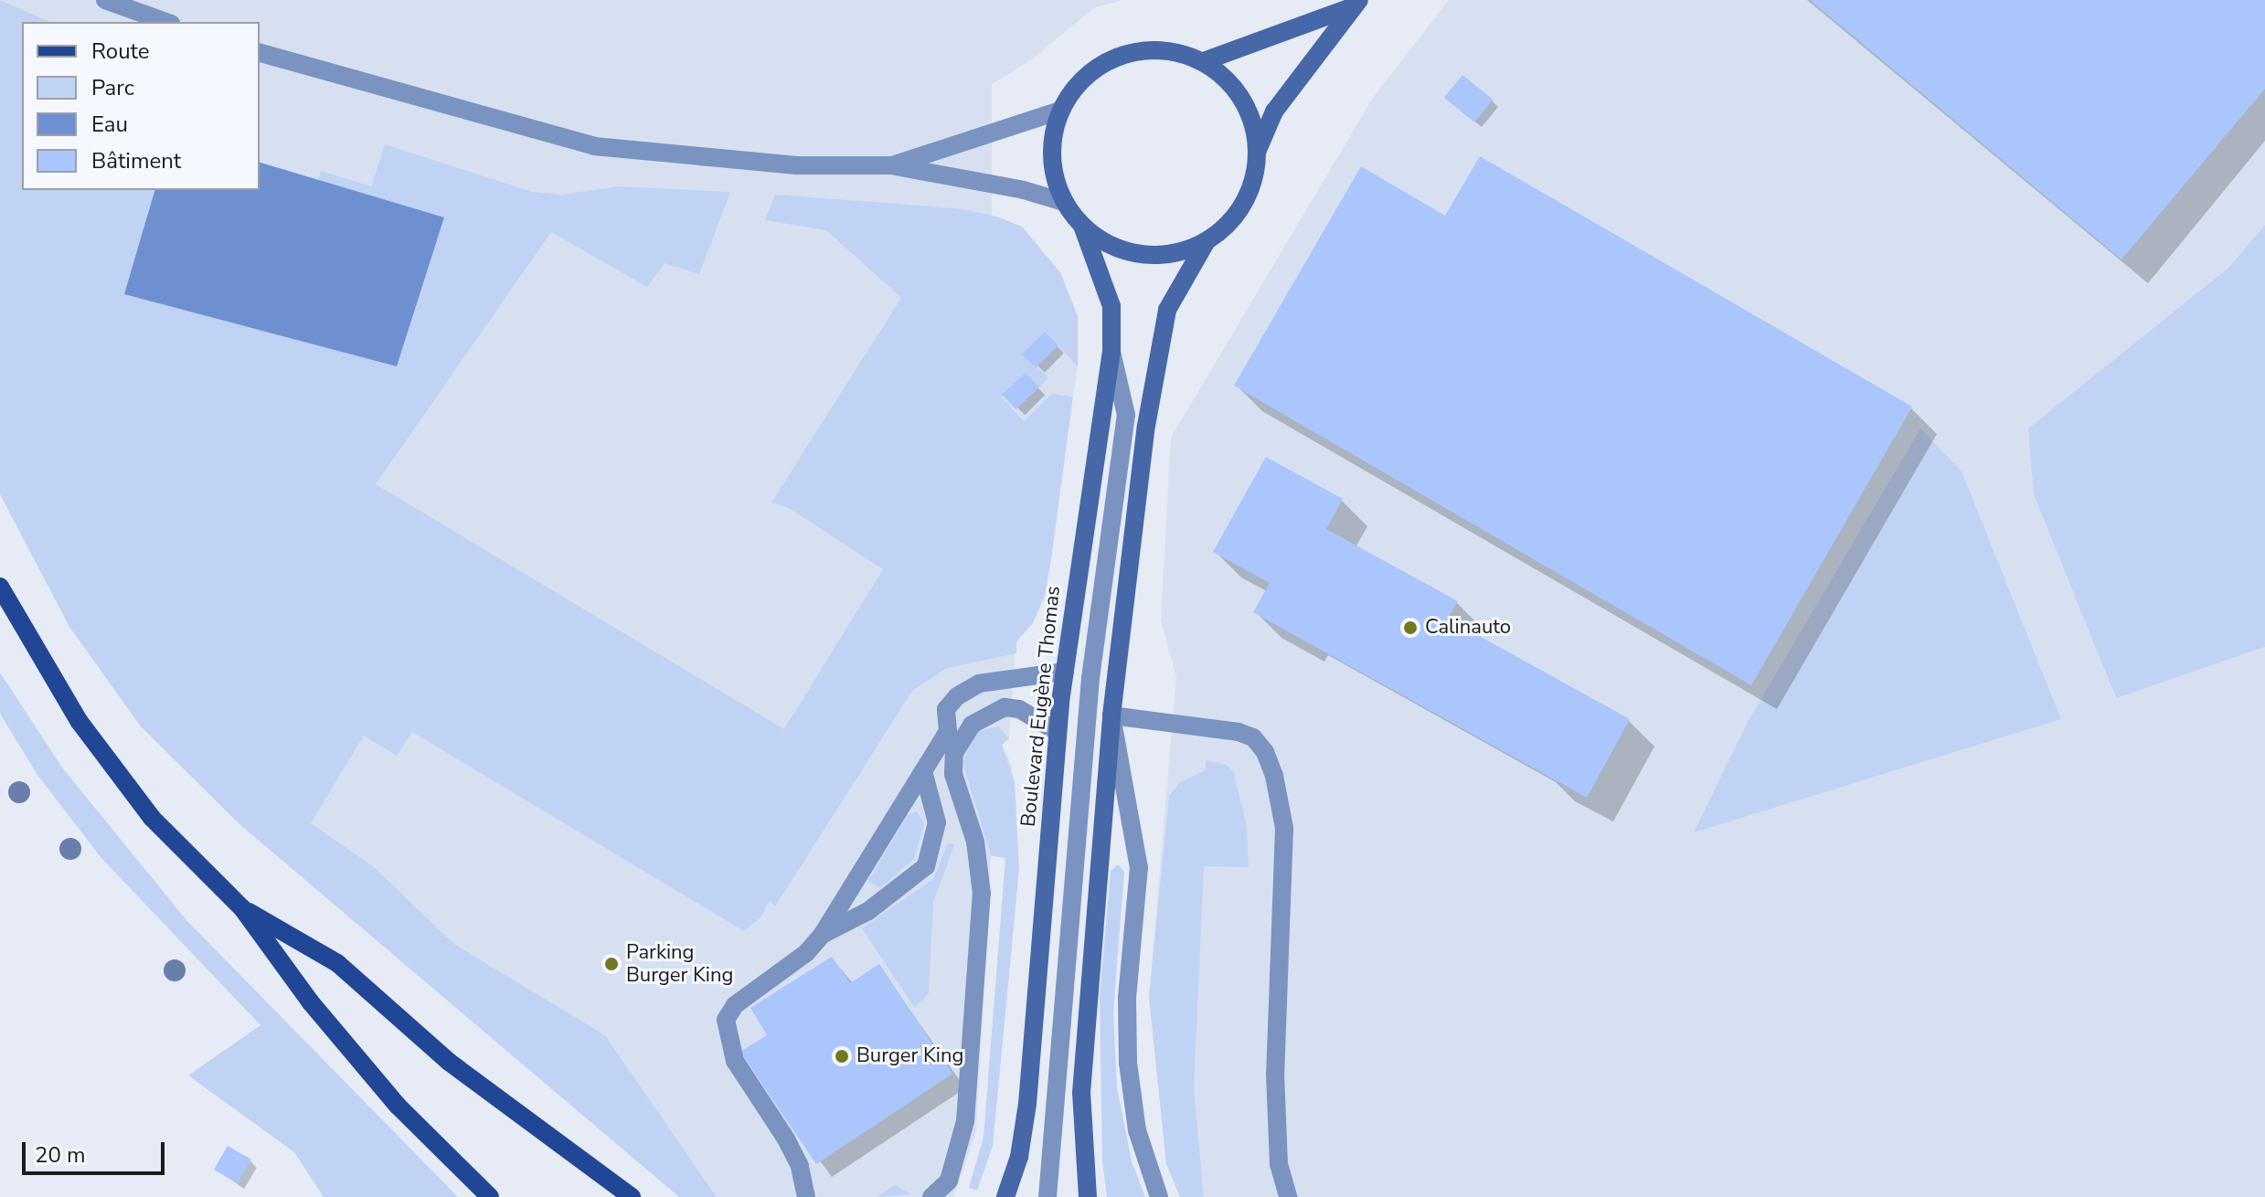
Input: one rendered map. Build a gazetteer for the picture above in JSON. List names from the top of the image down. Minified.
{"streets":{"main road":["Boulevard Eugène Thomas"]},"places":["Calinauto","Parking Burger King","Burger King"],"legend":["Route","Parc","Eau","Bâtiment"],"scale_bar":"20 m"}
